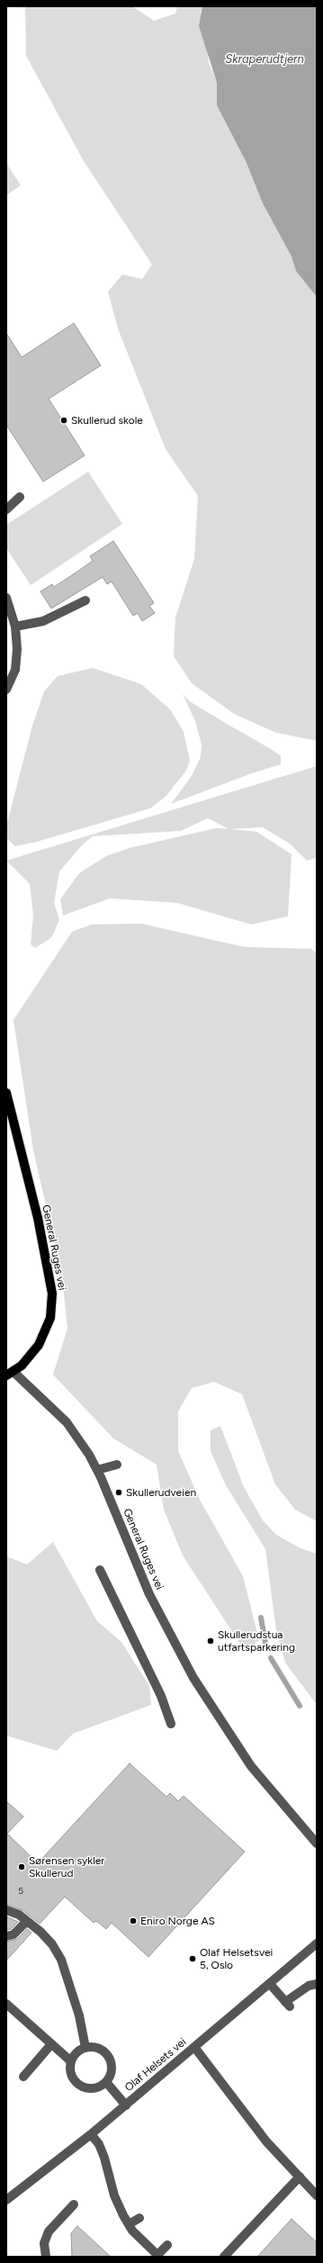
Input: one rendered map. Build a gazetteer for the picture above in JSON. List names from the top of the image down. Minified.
{"streets":{"main road":["General Ruges vei"],"street":["Olaf Helsets vei"]},"water":["Skraperudtjern"],"places":["Skullerud skole","Skullerudveien","Skullerudstua utfartsparkering","Sørensen sykler Skullerud","Eniro Norge AS","Olaf Helsetsvei 5, Oslo"],"house_numbers":["5"]}
